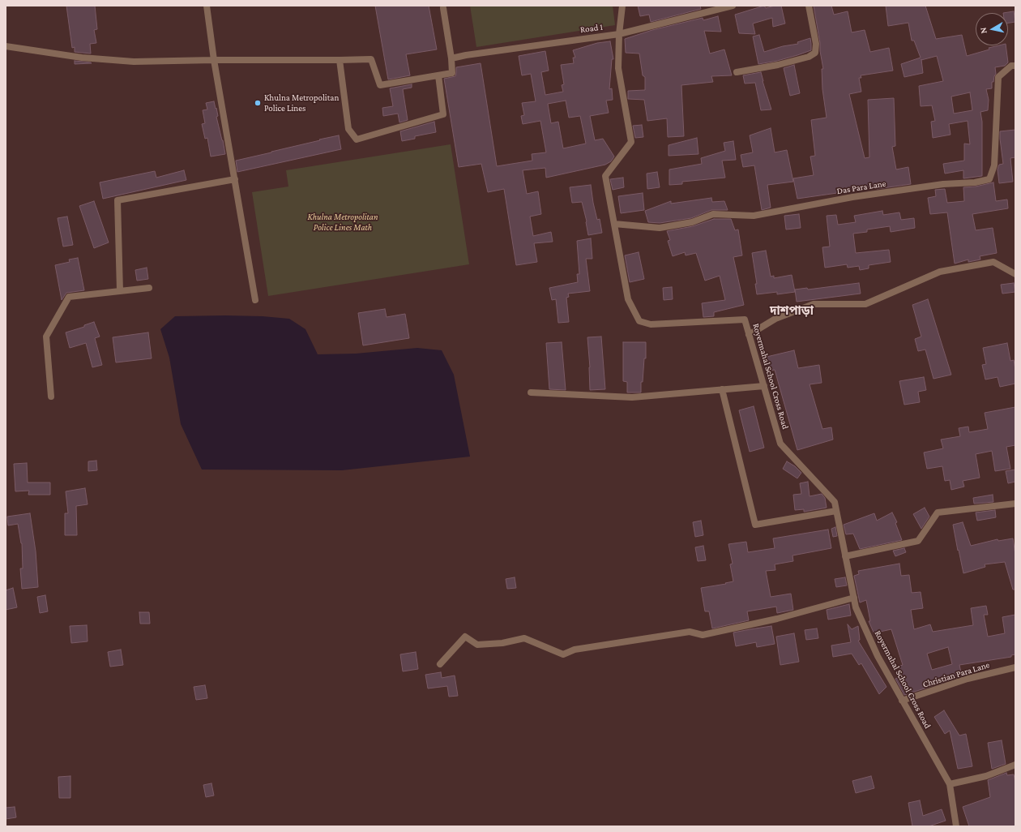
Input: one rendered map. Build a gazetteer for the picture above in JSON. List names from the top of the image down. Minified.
{"streets":{"street":["Road 1","Das Para Lane","Royermahal School Cross Road","Christian Para Lane"]},"crossings":[["Road 1","Royermahal School Cross Road"],["Das Para Lane","Royermahal School Cross Road"],["Royermahal School Cross Road","Christian Para Lane"]],"districts":["দাশপাড়া"],"parks":["Khulna Metropolitan Police Lines Math"],"places":["Khulna Metropolitan Police Lines"],"north":"left"}
